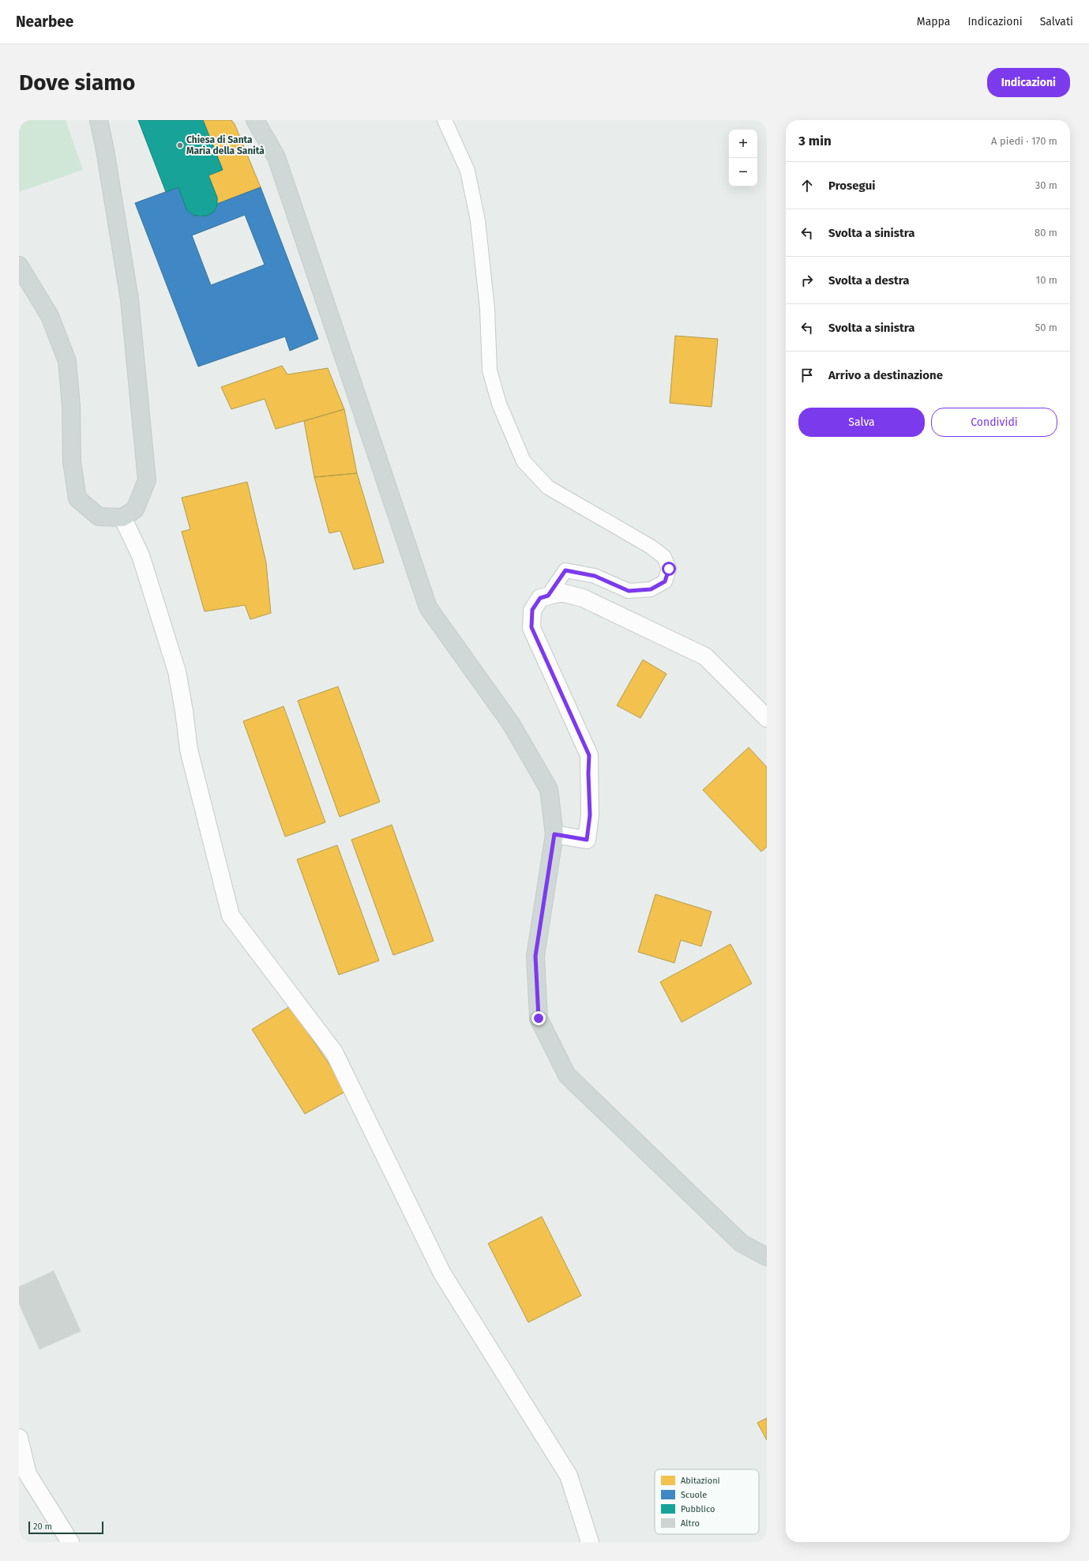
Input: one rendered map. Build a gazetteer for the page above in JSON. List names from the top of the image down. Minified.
{"places":["Chiesa di Santa Maria della Sanità"],"legend":["Abitazioni","Scuole","Pubblico","Altro"],"scale_bar":"20 m","page":{"header":"Nearbee","nav":["Mappa","Indicazioni","Salvati"],"buttons":["Indicazioni",["Salva","Condividi"]],"title":"Dove siamo","heading":["3 min","A piedi · 170 m"],"map_buttons":["+","−"],"list":[["Prosegui","30 m"],["Svolta a sinistra","80 m"],["Svolta a destra","10 m"],["Svolta a sinistra","50 m"],"Arrivo a destinazione"],"scale":"20 m"}}
